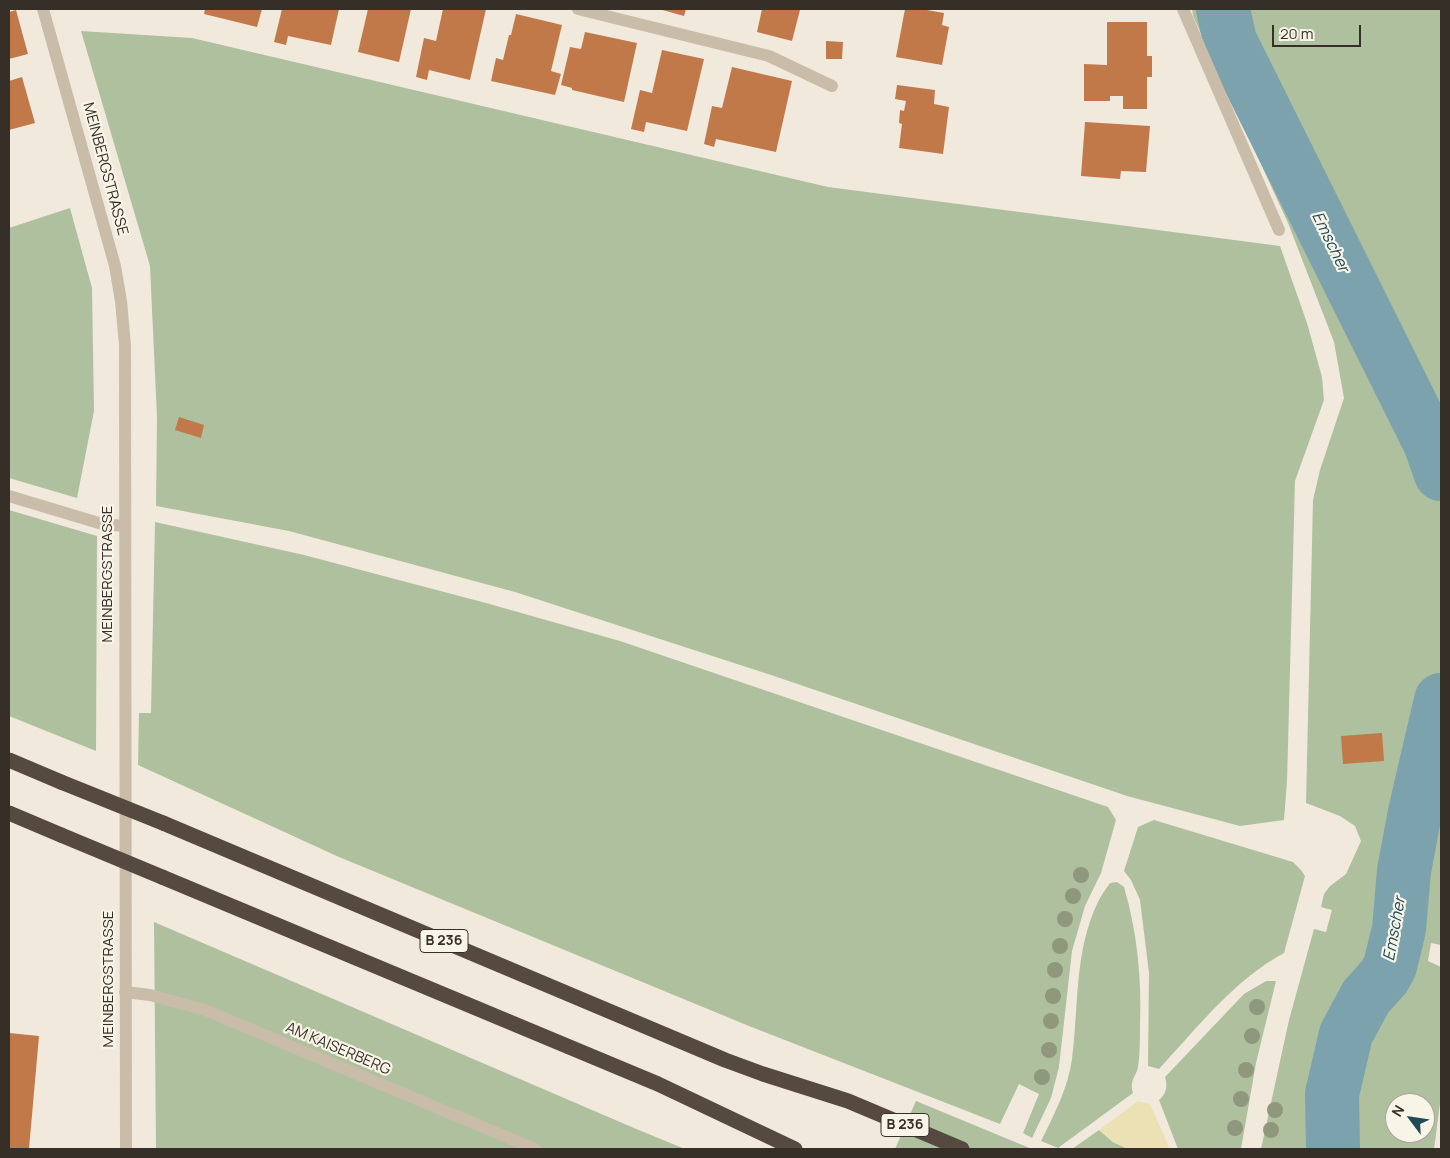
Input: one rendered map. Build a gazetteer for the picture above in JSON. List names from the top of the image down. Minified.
{"streets":{"highway":["B 236"],"street":["MEINBERGSTRASSE","AM KAISERBERG"]},"crossings":[["MEINBERGSTRASSE","AM KAISERBERG"]],"water":["Emscher"],"scale_bar":"20 m","north":"top left"}
